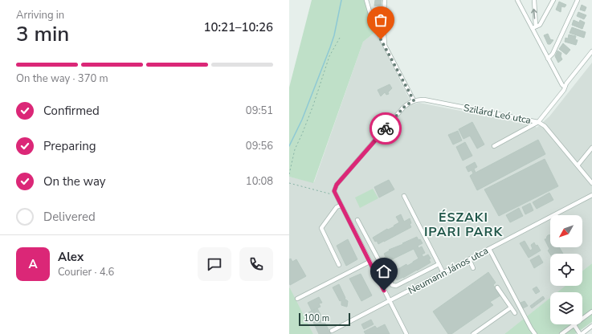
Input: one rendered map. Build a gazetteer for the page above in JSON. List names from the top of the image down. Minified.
{"streets":{"street":["Szilárd Leó utca","Neumann János utca"]},"districts":["ÉSZAKI IPARI PARK"],"scale_bar":"100 m","north":"bottom left","page":{"heading":["3 min","Arriving in","10:21–10:26"],"panel":["Alex","Courier · 4.6"],"bar":"On the way · 370 m","list":[["Confirmed","09:51"],["Preparing","09:56"],["On the way","10:08"],"Delivered"],"round":"A","scale":"100 m"}}
